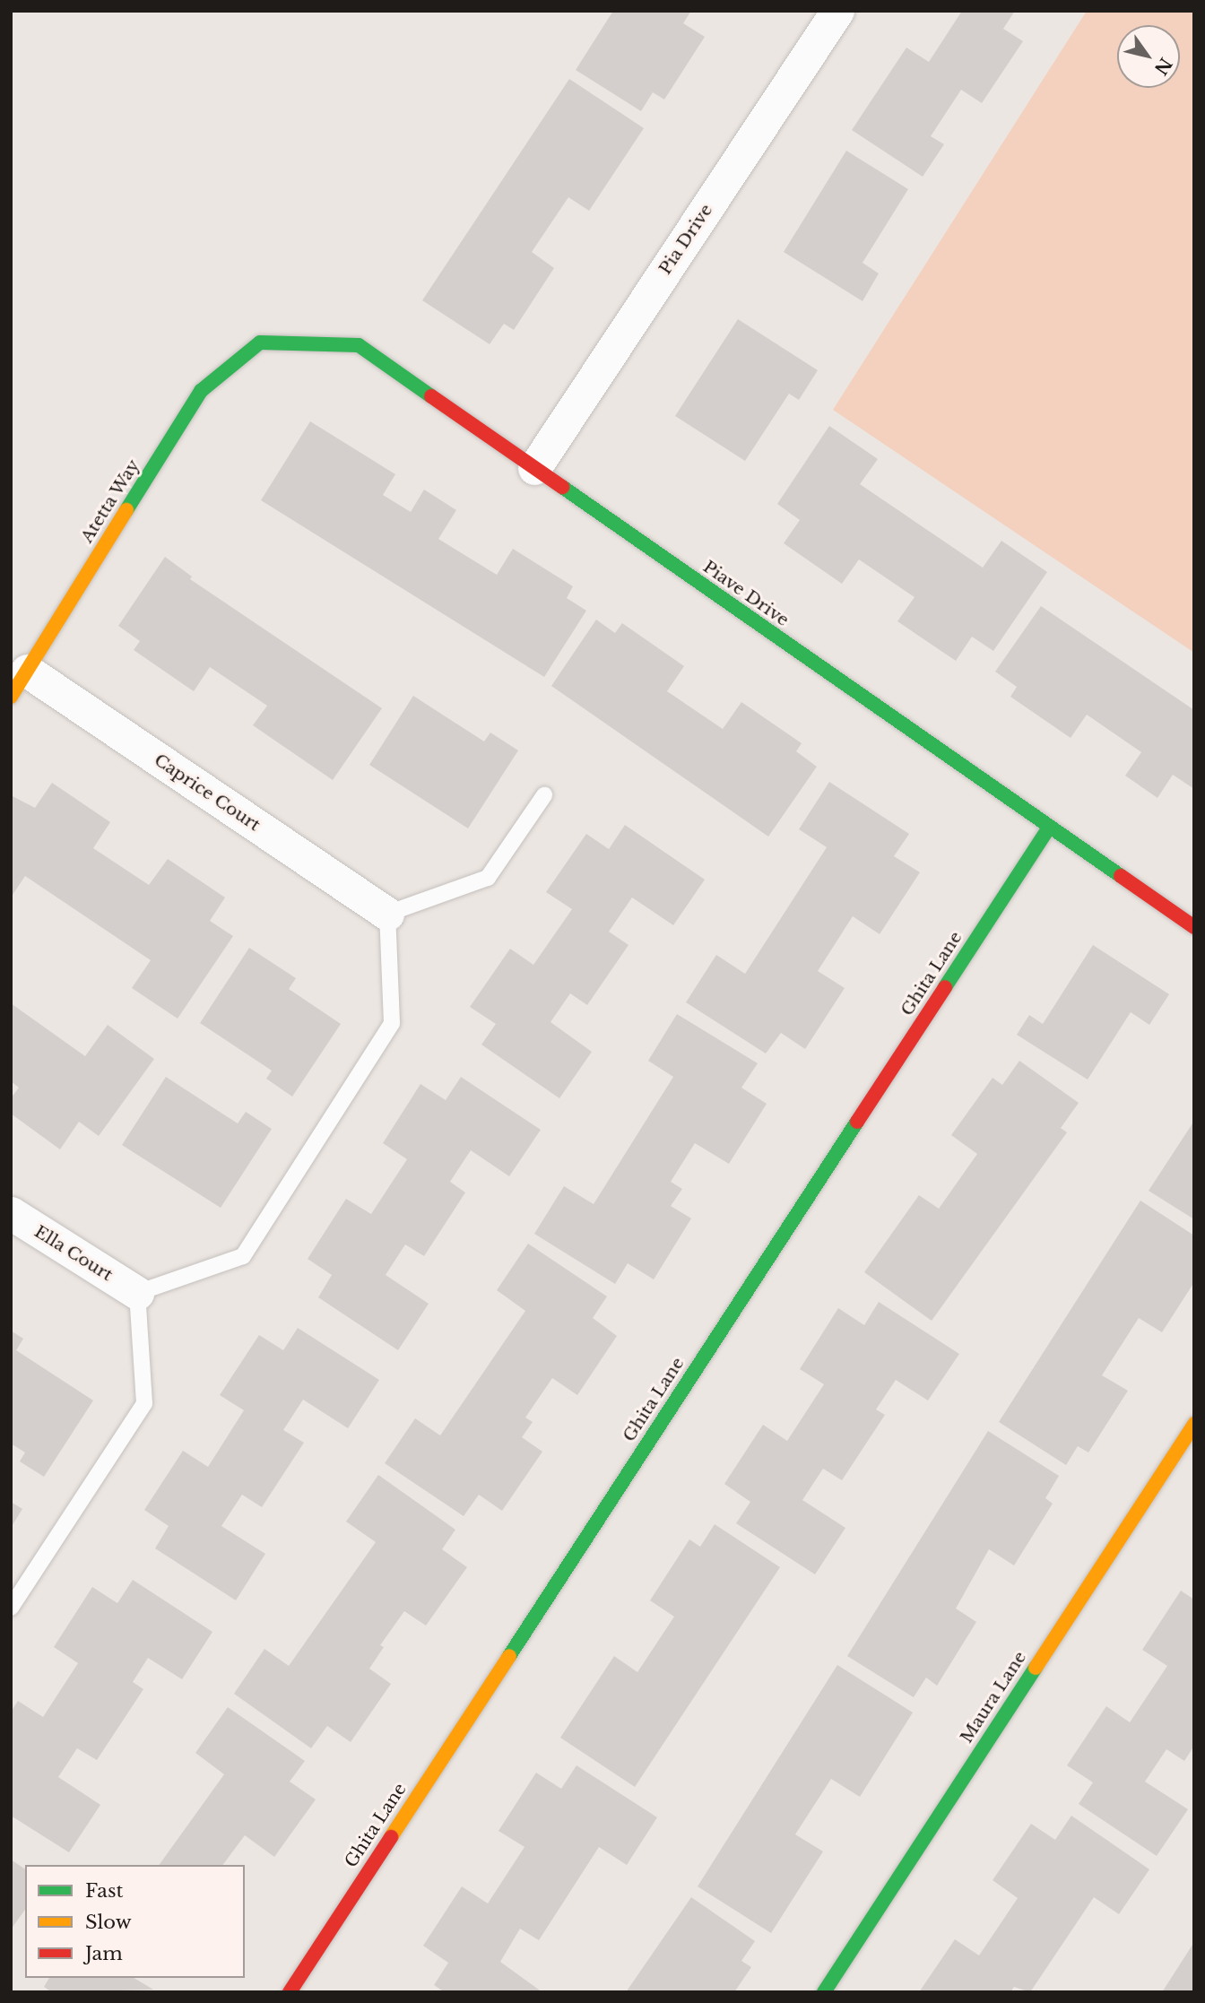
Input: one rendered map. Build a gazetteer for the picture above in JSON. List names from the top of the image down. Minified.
{"streets":{"street":["Pia Drive","Atetta Way","Piave Drive","Caprice Court","Ghita Lane","Ella Court","Maura Lane"]},"crossings":[["Pia Drive","Piave Drive"],["Atetta Way","Piave Drive"],["Atetta Way","Caprice Court"],["Piave Drive","Ghita Lane"]],"legend":["Fast","Slow","Jam"],"north":"bottom right"}
